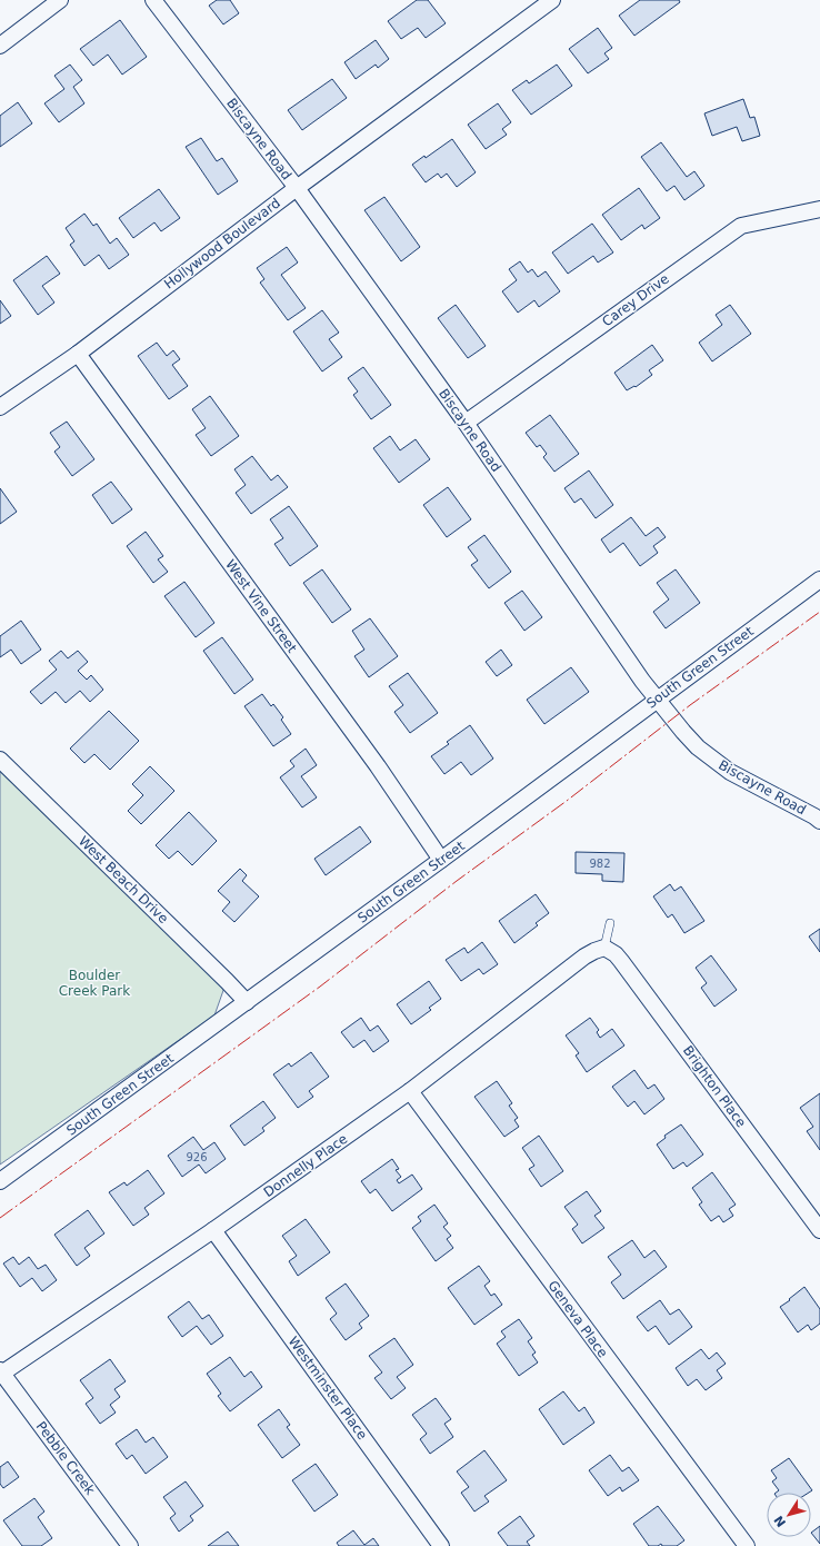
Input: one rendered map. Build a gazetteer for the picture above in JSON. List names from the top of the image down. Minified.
{"streets":{"street":["Biscayne Road","Hollywood Boulevard","Carey Drive","West Vine Street","South Green Street","West Beach Drive","Brighton Place","Donnelly Place","Geneva Place","Westminster Place","Pebble Creek"]},"crossings":[["Biscayne Road","Hollywood Boulevard"],["Biscayne Road","Carey Drive"],["Biscayne Road","South Green Street"],["Hollywood Boulevard","West Vine Street"],["West Vine Street","South Green Street"],["South Green Street","West Beach Drive"],["Brighton Place","Donnelly Place"],["Donnelly Place","Geneva Place"],["Donnelly Place","Westminster Place"],["Donnelly Place","Pebble Creek"]],"parks":["Boulder Creek Park"],"house_numbers":["982","926"],"north":"bottom left"}
